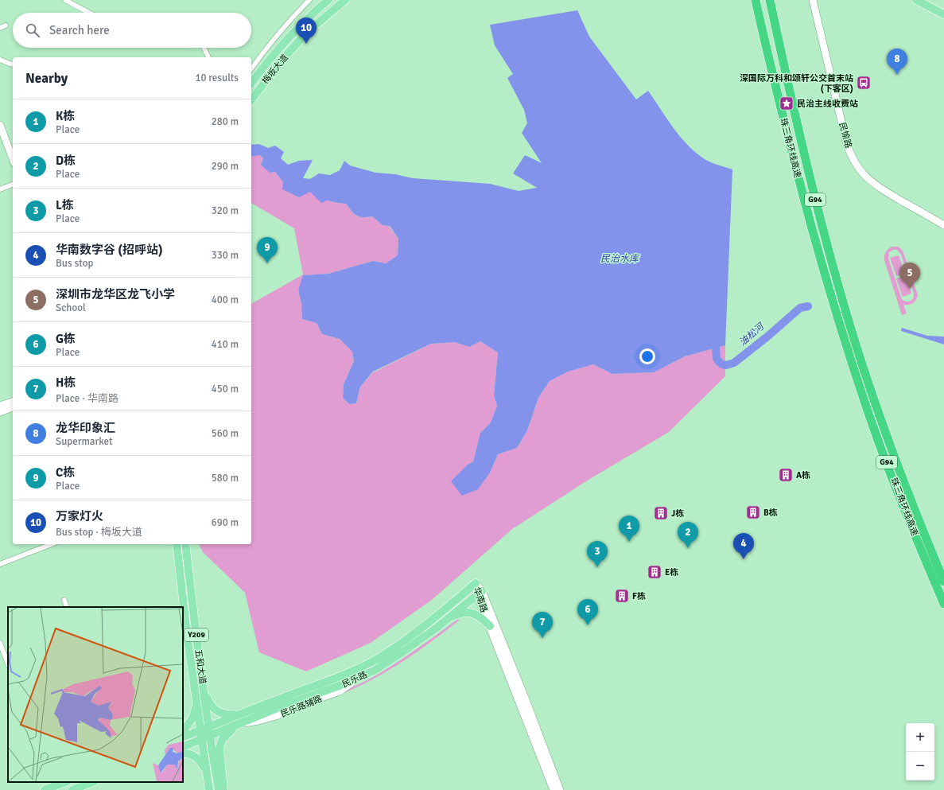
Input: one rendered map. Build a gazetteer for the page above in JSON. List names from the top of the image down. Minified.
{"streets":{"highway":["珠三角环线高速","G94"],"main road":["梅坂大道","民愉路","华南路","Y209","五和大道","民乐路"]},"crossings":[["华南路","民乐路"],["五和大道","民乐路"]],"water":["民治水库","油松河"],"places":{"bus stop":["深国际万科和颂轩公交首末站 (下客区)"],"place":["民治主线收费站"],"building":["A栋","B栋","J栋","E栋","F栋"]},"page":{"search":"Search here","pins":["10","8","9","5","1","2","4","3","6","7"],"heading":["Nearby","10 results"],"list":[{"mark":"1","name":"K栋","note":"Place","value":"280 m"},{"mark":"2","name":"D栋","note":"Place","value":"290 m"},{"mark":"3","name":"L栋","note":"Place","value":"320 m"},{"mark":"4","name":"华南数字谷 (招呼站)","note":"Bus stop","value":"330 m"},{"mark":"5","name":"深圳市龙华区龙飞小学","note":"School","value":"400 m"},{"mark":"6","name":"G栋","note":"Place","value":"410 m"},{"mark":"7","name":"H栋","note":"Place · 华南路","value":"450 m"},{"mark":"8","name":"龙华印象汇","note":"Supermarket","value":"560 m"},{"mark":"9","name":"C栋","note":"Place","value":"580 m"},{"mark":"10","name":"万家灯火","note":"Bus stop · 梅坂大道","value":"690 m"}],"map_buttons":["+","−"]}}
